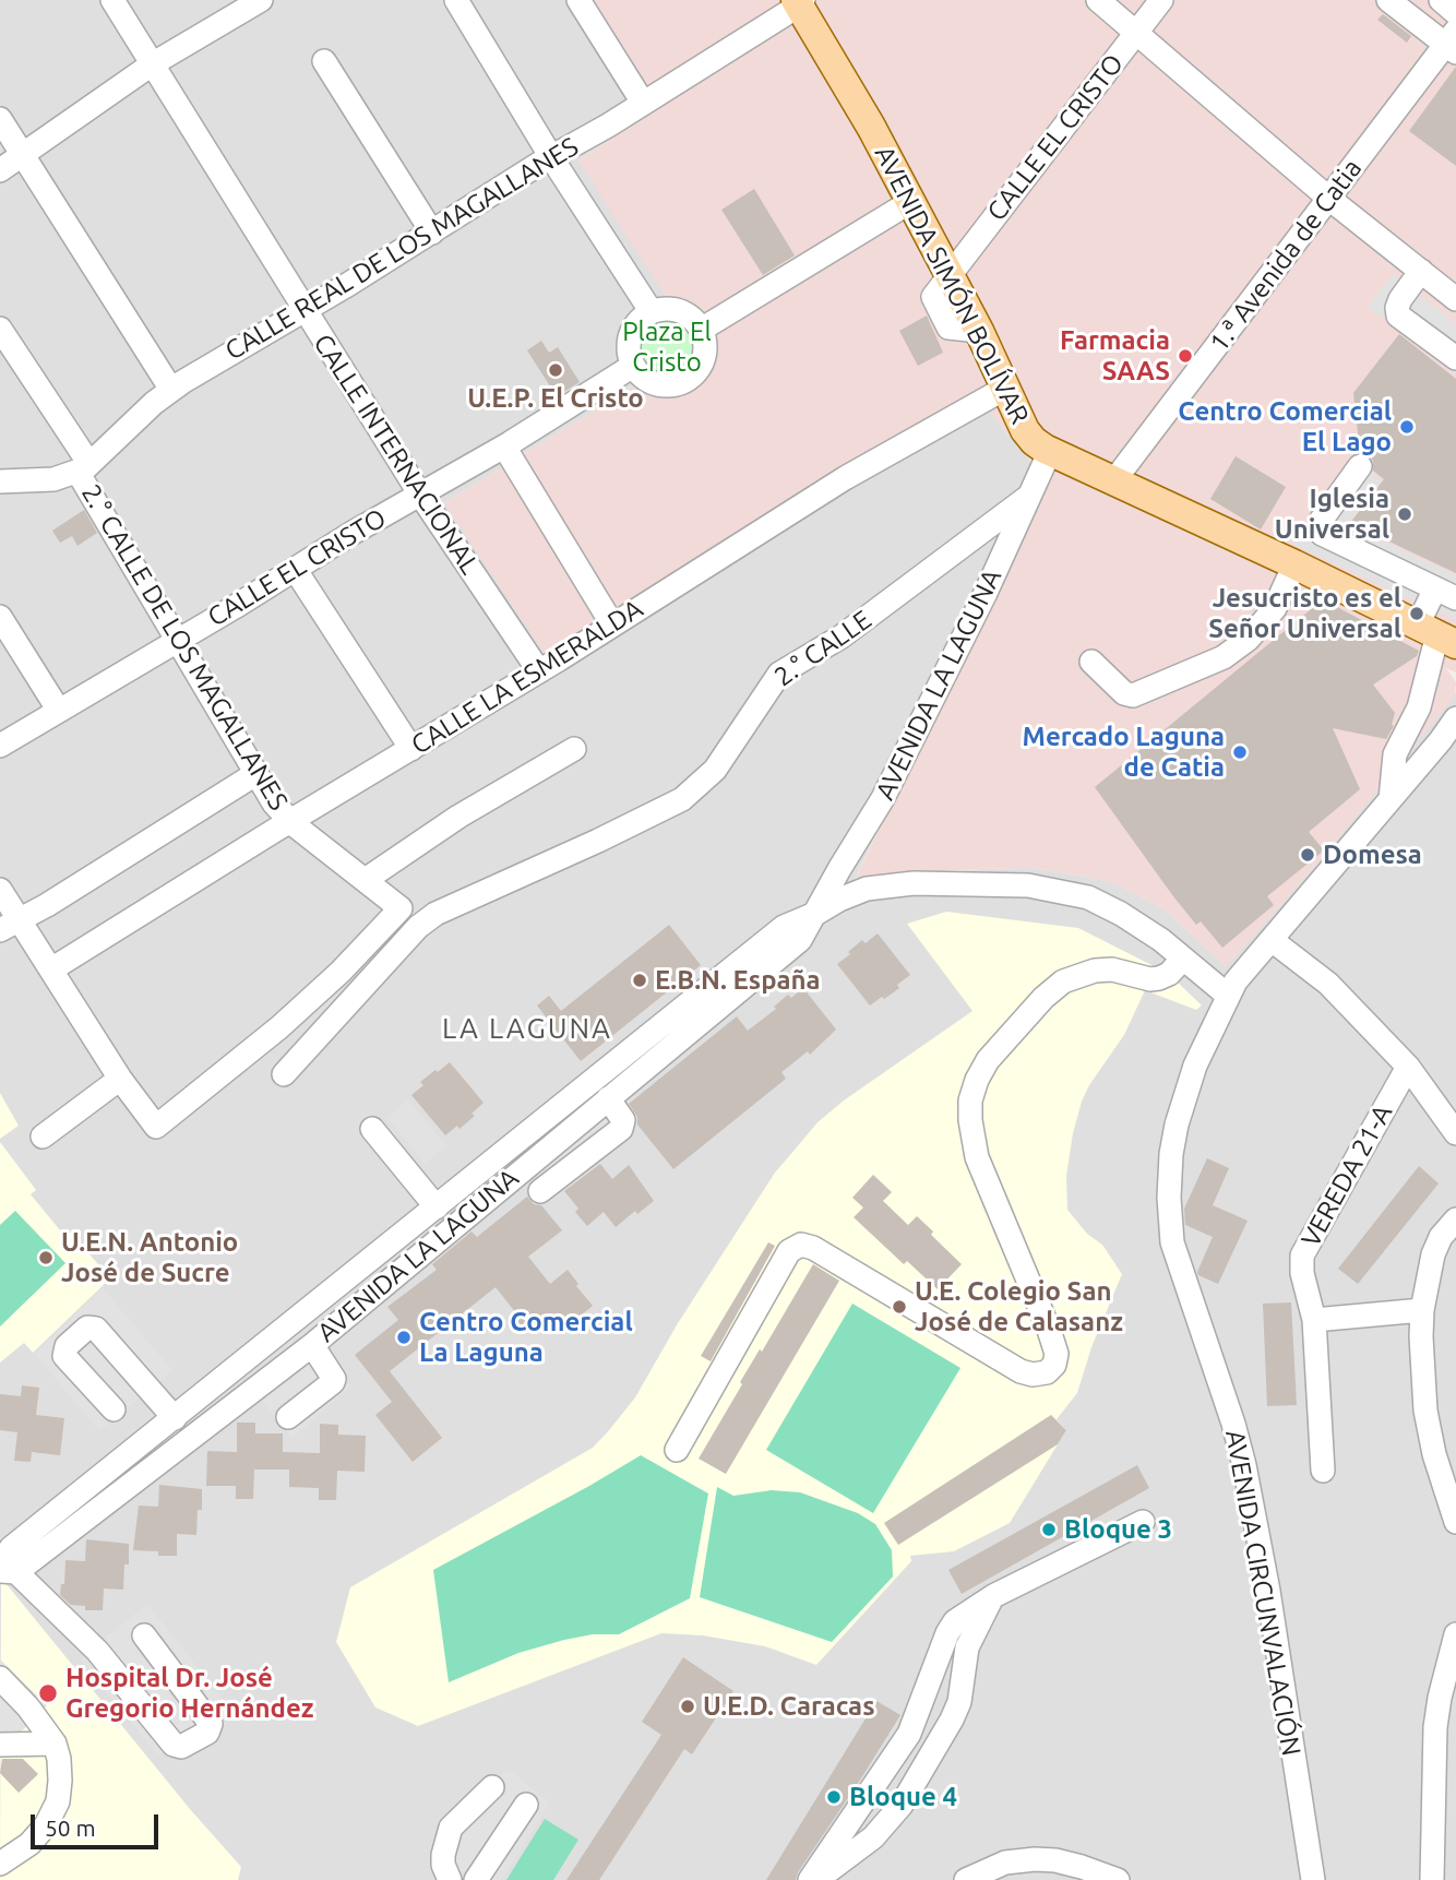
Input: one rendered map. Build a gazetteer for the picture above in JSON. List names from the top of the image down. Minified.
{"streets":{"main road":["AVENIDA SIMÓN BOLÍVAR"],"street":["CALLE EL CRISTO","CALLE REAL DE LOS MAGALLANES","1.ª Avenida de Catia","CALLE INTERNACIONAL","2.° CALLE DE LOS MAGALLANES","2.° CALLE","CALLE LA ESMERALDA","AVENIDA LA LAGUNA","VEREDA 21-A","AVENIDA CIRCUNVALACIÓN"]},"crossings":[["CALLE EL CRISTO","AVENIDA SIMÓN BOLÍVAR"],["CALLE EL CRISTO","CALLE INTERNACIONAL"],["CALLE EL CRISTO","2.° CALLE DE LOS MAGALLANES"],["CALLE REAL DE LOS MAGALLANES","AVENIDA SIMÓN BOLÍVAR"],["CALLE REAL DE LOS MAGALLANES","CALLE INTERNACIONAL"],["CALLE REAL DE LOS MAGALLANES","2.° CALLE DE LOS MAGALLANES"],["1.ª Avenida de Catia","AVENIDA SIMÓN BOLÍVAR"],["AVENIDA SIMÓN BOLÍVAR","CALLE LA ESMERALDA"],["AVENIDA SIMÓN BOLÍVAR","AVENIDA LA LAGUNA"],["CALLE INTERNACIONAL","CALLE LA ESMERALDA"],["2.° CALLE DE LOS MAGALLANES","CALLE LA ESMERALDA"],["2.° CALLE","AVENIDA LA LAGUNA"],["AVENIDA LA LAGUNA","AVENIDA CIRCUNVALACIÓN"]],"districts":["LA LAGUNA"],"parks":["Plaza El Cristo"],"places":["Farmacia SAAS","U.E.P. El Cristo","Centro Comercial El Lago","Iglesia Universal","Jesucristo es el Señor Universal","Mercado Laguna de Catia","Domesa","E.B.N. España","U.E.N. Antonio José de Sucre","U.E. Colegio San José de Calasanz","Centro Comercial La Laguna","Bloque 3","Hospital Dr. José Gregorio Hernández","U.E.D. Caracas","Bloque 4"],"scale_bar":"50 m"}
